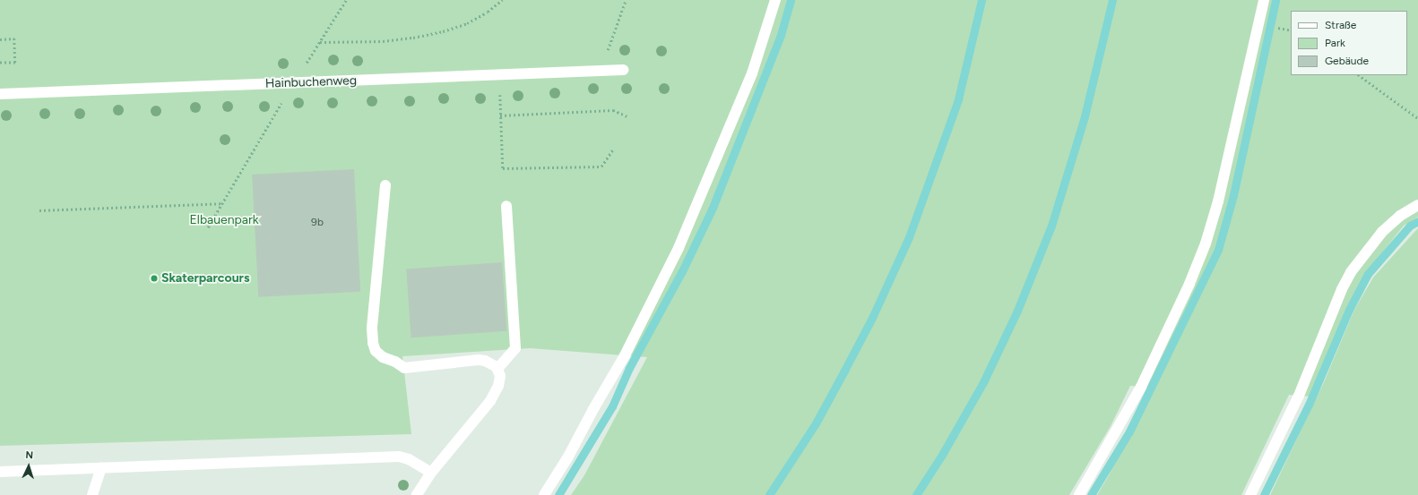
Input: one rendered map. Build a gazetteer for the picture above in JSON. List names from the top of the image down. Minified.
{"streets":{"street":["Hainbuchenweg"]},"parks":["Elbauenpark"],"places":["Skaterparcours"],"house_numbers":["9b"],"legend":["Straße","Park","Gebäude"],"north":"top"}
